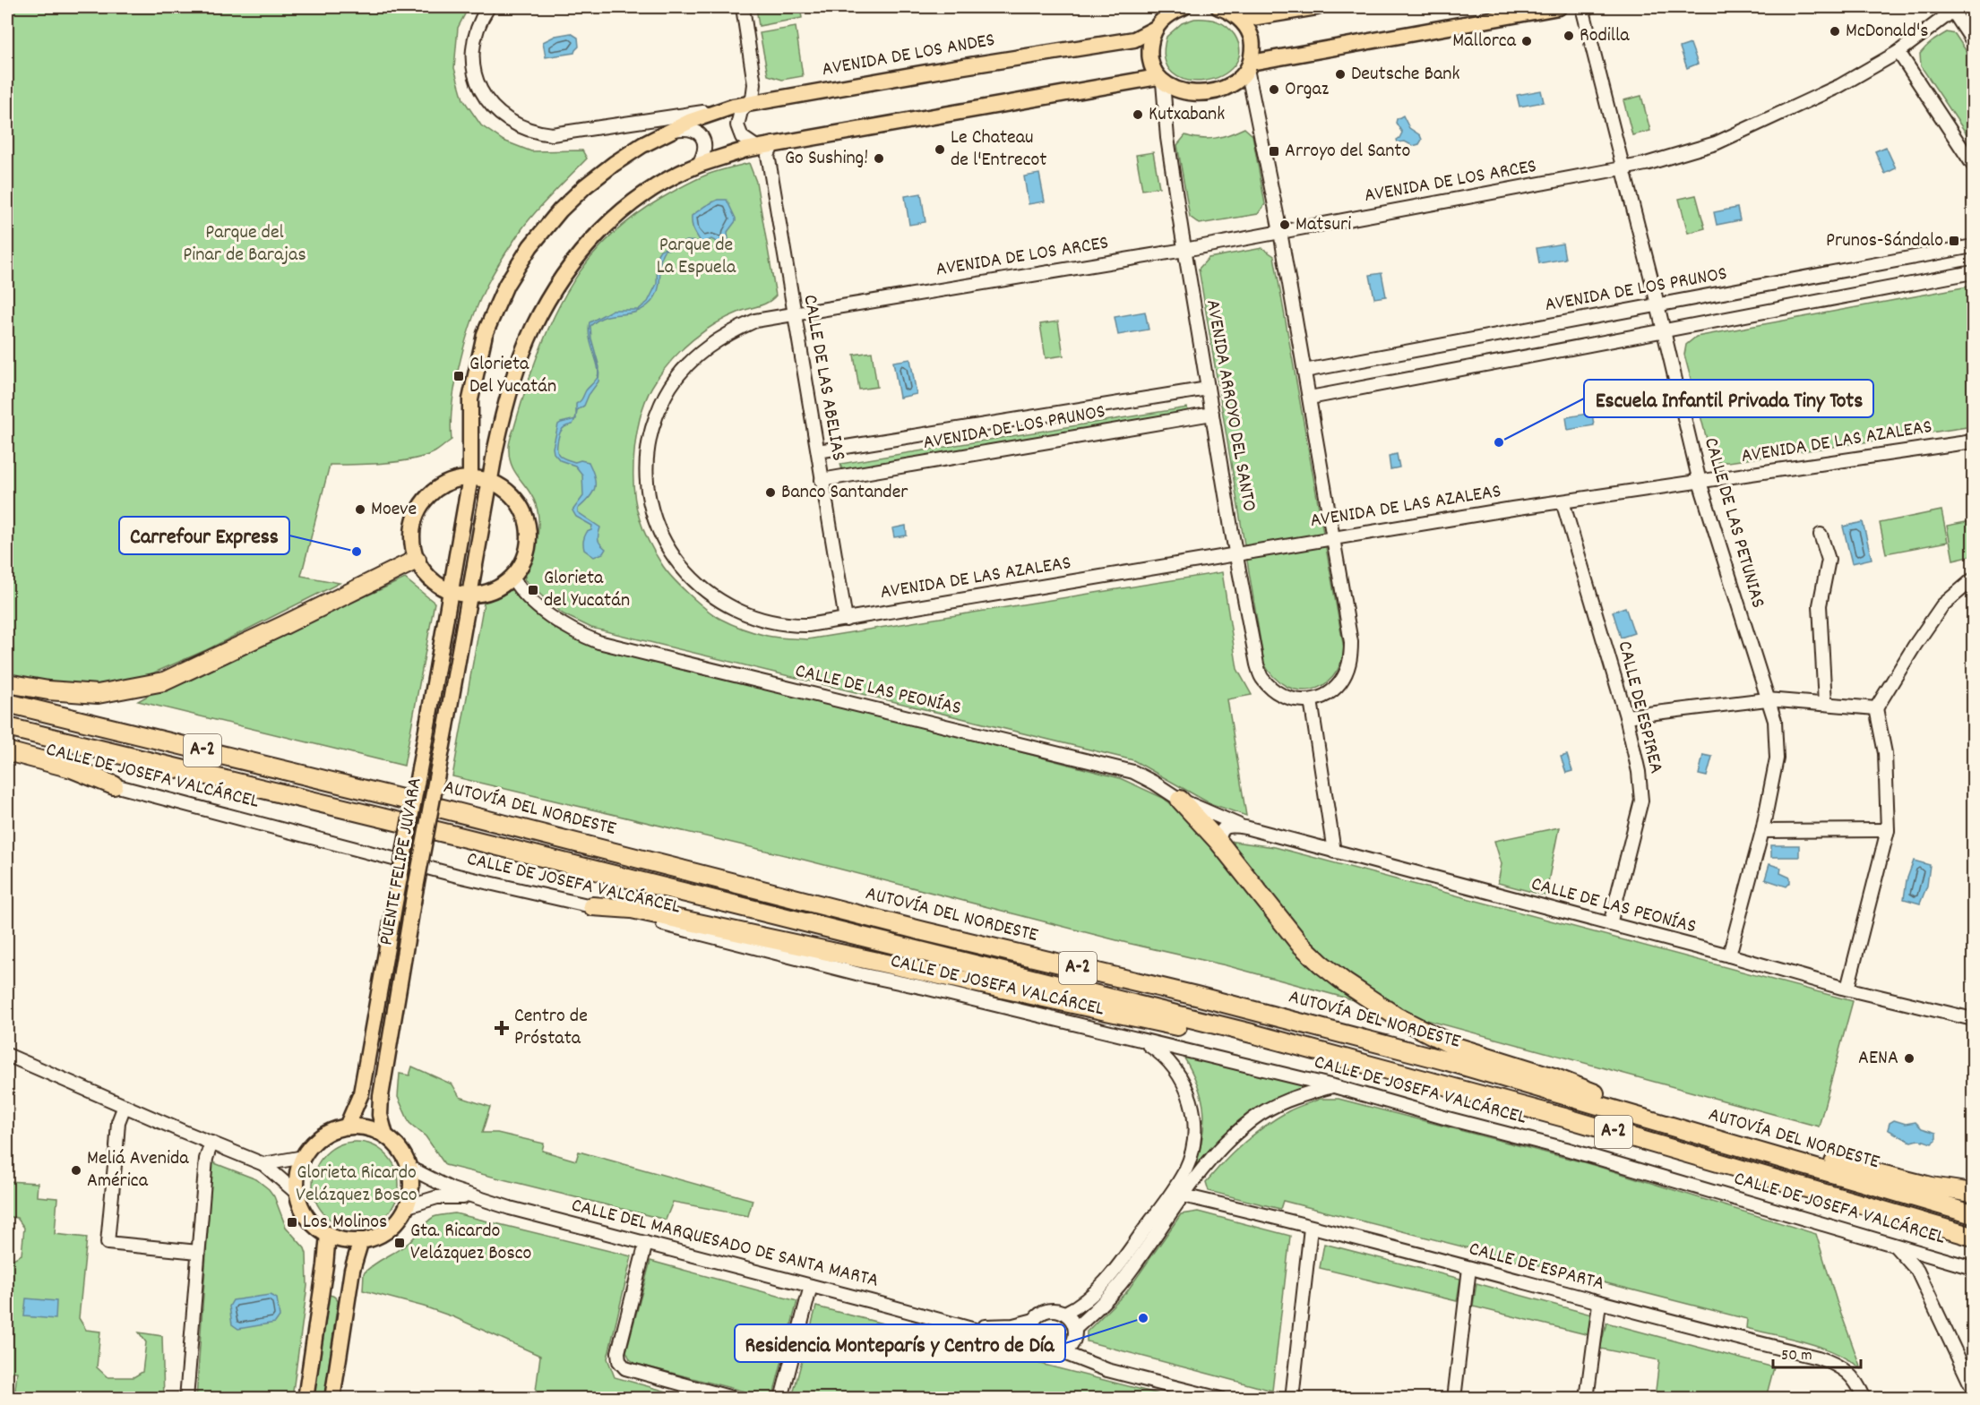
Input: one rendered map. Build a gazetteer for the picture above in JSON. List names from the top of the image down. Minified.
{"streets":{"highway":["A-2","AUTOVÍA DEL NORDESTE"],"main road":["AVENIDA DE LOS ANDES","PUENTE FELIPE JUVARA"],"street":["AVENIDA DE LOS ARCES","AVENIDA DE LOS PRUNOS","CALLE DE LAS ABELIAS","AVENIDA ARROYO DEL SANTO","AVENIDA DE LAS AZALEAS","CALLE DE LAS PETUNIAS","CALLE DE LAS PEONÍAS","CALLE DE ESPIREA","CALLE DE JOSEFA VALCÁRCEL","CALLE DEL MARQUESADO DE SANTA MARTA","CALLE DE ESPARTA"]},"crossings":[["AVENIDA DE LOS ARCES","CALLE DE LAS ABELIAS"],["AVENIDA DE LOS ARCES","AVENIDA ARROYO DEL SANTO"],["AVENIDA DE LOS ARCES","AVENIDA DE LAS AZALEAS"],["AVENIDA DE LOS ARCES","CALLE DE LAS PETUNIAS"],["AVENIDA DE LOS PRUNOS","CALLE DE LAS ABELIAS"],["AVENIDA DE LOS PRUNOS","AVENIDA ARROYO DEL SANTO"],["AVENIDA DE LOS PRUNOS","CALLE DE LAS PETUNIAS"],["CALLE DE LAS ABELIAS","AVENIDA DE LAS AZALEAS"],["AVENIDA ARROYO DEL SANTO","AVENIDA DE LAS AZALEAS"],["AVENIDA DE LAS AZALEAS","CALLE DE LAS PETUNIAS"],["AVENIDA DE LAS AZALEAS","CALLE DE ESPIREA"],["CALLE DE LAS PETUNIAS","CALLE DE LAS PEONÍAS"],["CALLE DE LAS PEONÍAS","CALLE DE ESPIREA"],["A-2","AUTOVÍA DEL NORDESTE"],["PUENTE FELIPE JUVARA","CALLE DEL MARQUESADO DE SANTA MARTA"]],"parks":["Parque del Pinar de Barajas","Parque de La Espuela","Glorieta Ricardo Velázquez Bosco"],"places":{"other":["McDonald's","Rodilla","Mallorca","Deutsche Bank","Orgaz","Kutxabank","Le Chateau de l'Entrecot","Go Sushing!","Matsuri","Escuela Infantil Privada Tiny Tots","Banco Santander","Moeve","Carrefour Express","AENA","Meliá Avenida América","Residencia Monteparís y Centro de Día"],"transit":["Arroyo del Santo","Prunos-Sándalo","Glorieta Del Yucatán","Glorieta del Yucatán","Los Molinos","Gta. Ricardo Velázquez Bosco"],"health":["Centro de Próstata"]},"scale_bar":"50 m"}
